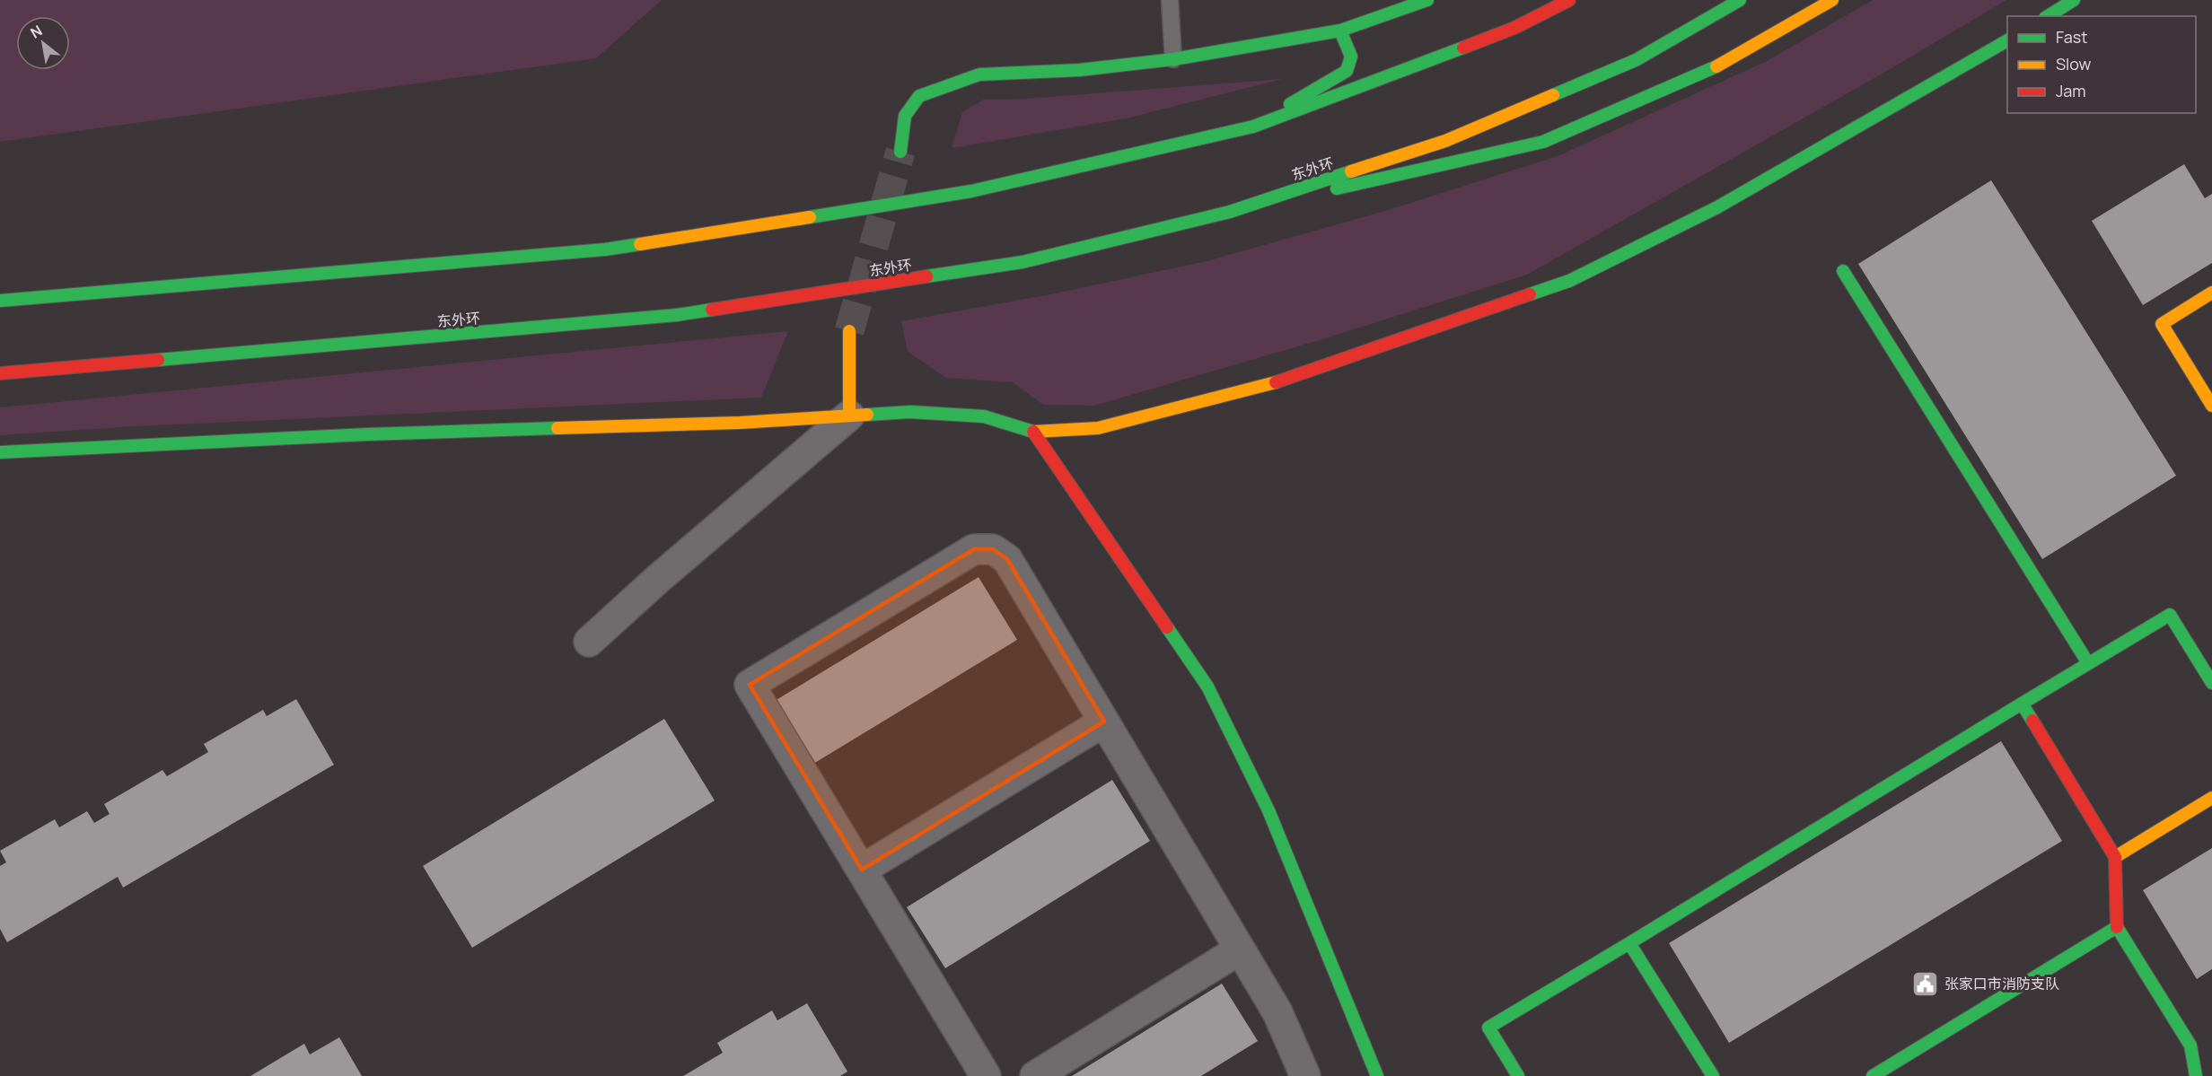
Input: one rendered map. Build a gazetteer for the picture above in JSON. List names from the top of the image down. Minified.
{"streets":{"main road":["东外环"]},"places":{"public building":["张家口市消防支队"]},"legend":["Fast","Slow","Jam"],"north":"top left"}
